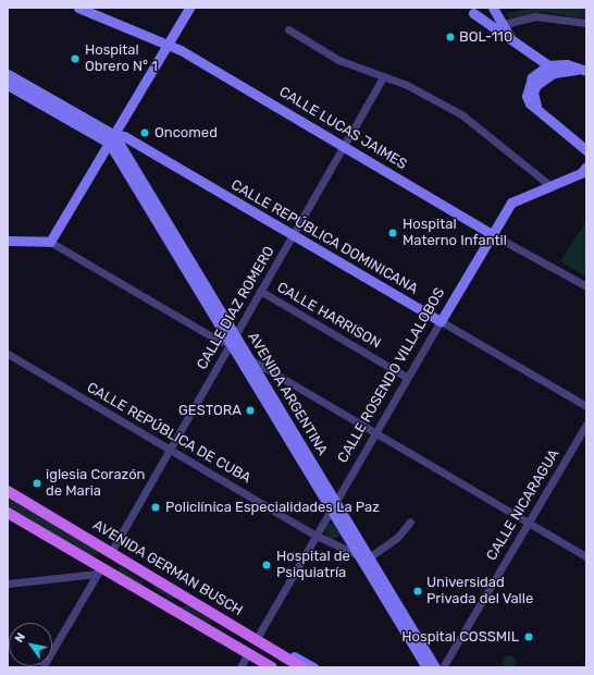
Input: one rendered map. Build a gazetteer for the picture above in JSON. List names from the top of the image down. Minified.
{"streets":{"main road":["CALLE LUCAS JAIMES","CALLE REPÚBLICA DOMINICANA","CALLE ROSENDO VILLALOBOS","AVENIDA ARGENTINA","AVENIDA GERMAN BUSCH"],"street":["CALLE DIAZ ROMERO","CALLE HARRISON","CALLE REPÚBLICA DE CUBA","CALLE NICARAGUA"]},"crossings":[["CALLE LUCAS JAIMES","CALLE DIAZ ROMERO"],["CALLE LUCAS JAIMES","CALLE ROSENDO VILLALOBOS"],["CALLE REPÚBLICA DOMINICANA","CALLE DIAZ ROMERO"],["CALLE REPÚBLICA DOMINICANA","CALLE ROSENDO VILLALOBOS"],["CALLE REPÚBLICA DOMINICANA","AVENIDA ARGENTINA"],["CALLE DIAZ ROMERO","CALLE HARRISON"],["CALLE DIAZ ROMERO","AVENIDA ARGENTINA"],["CALLE DIAZ ROMERO","CALLE REPÚBLICA DE CUBA"],["CALLE DIAZ ROMERO","AVENIDA GERMAN BUSCH"],["CALLE HARRISON","CALLE ROSENDO VILLALOBOS"],["CALLE ROSENDO VILLALOBOS","AVENIDA ARGENTINA"],["CALLE ROSENDO VILLALOBOS","CALLE REPÚBLICA DE CUBA"],["CALLE ROSENDO VILLALOBOS","AVENIDA GERMAN BUSCH"],["AVENIDA ARGENTINA","CALLE REPÚBLICA DE CUBA"]],"places":["BOL-110","Hospital Obrero N° 1","Oncomed","Hospital Materno Infantil","GESTORA","iglesia Corazón de Maria","Policlínica Especialidades La Paz","Hospital de Psiquiatría","Universidad Privada del Valle","Hospital COSSMIL"],"north":"top left"}
